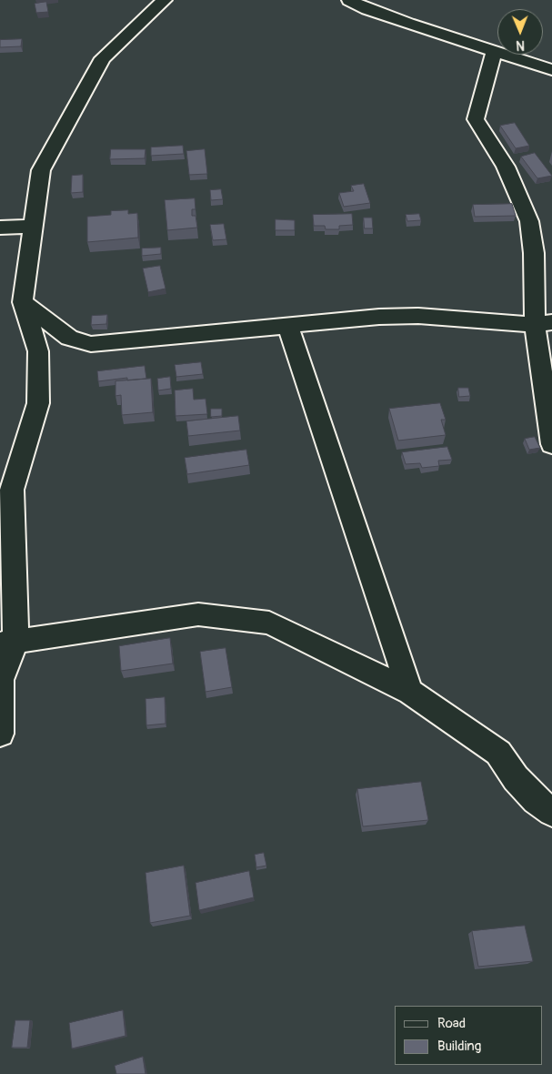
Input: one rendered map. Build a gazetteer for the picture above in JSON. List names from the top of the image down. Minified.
{"legend":["Road","Building"],"north":"bottom"}
